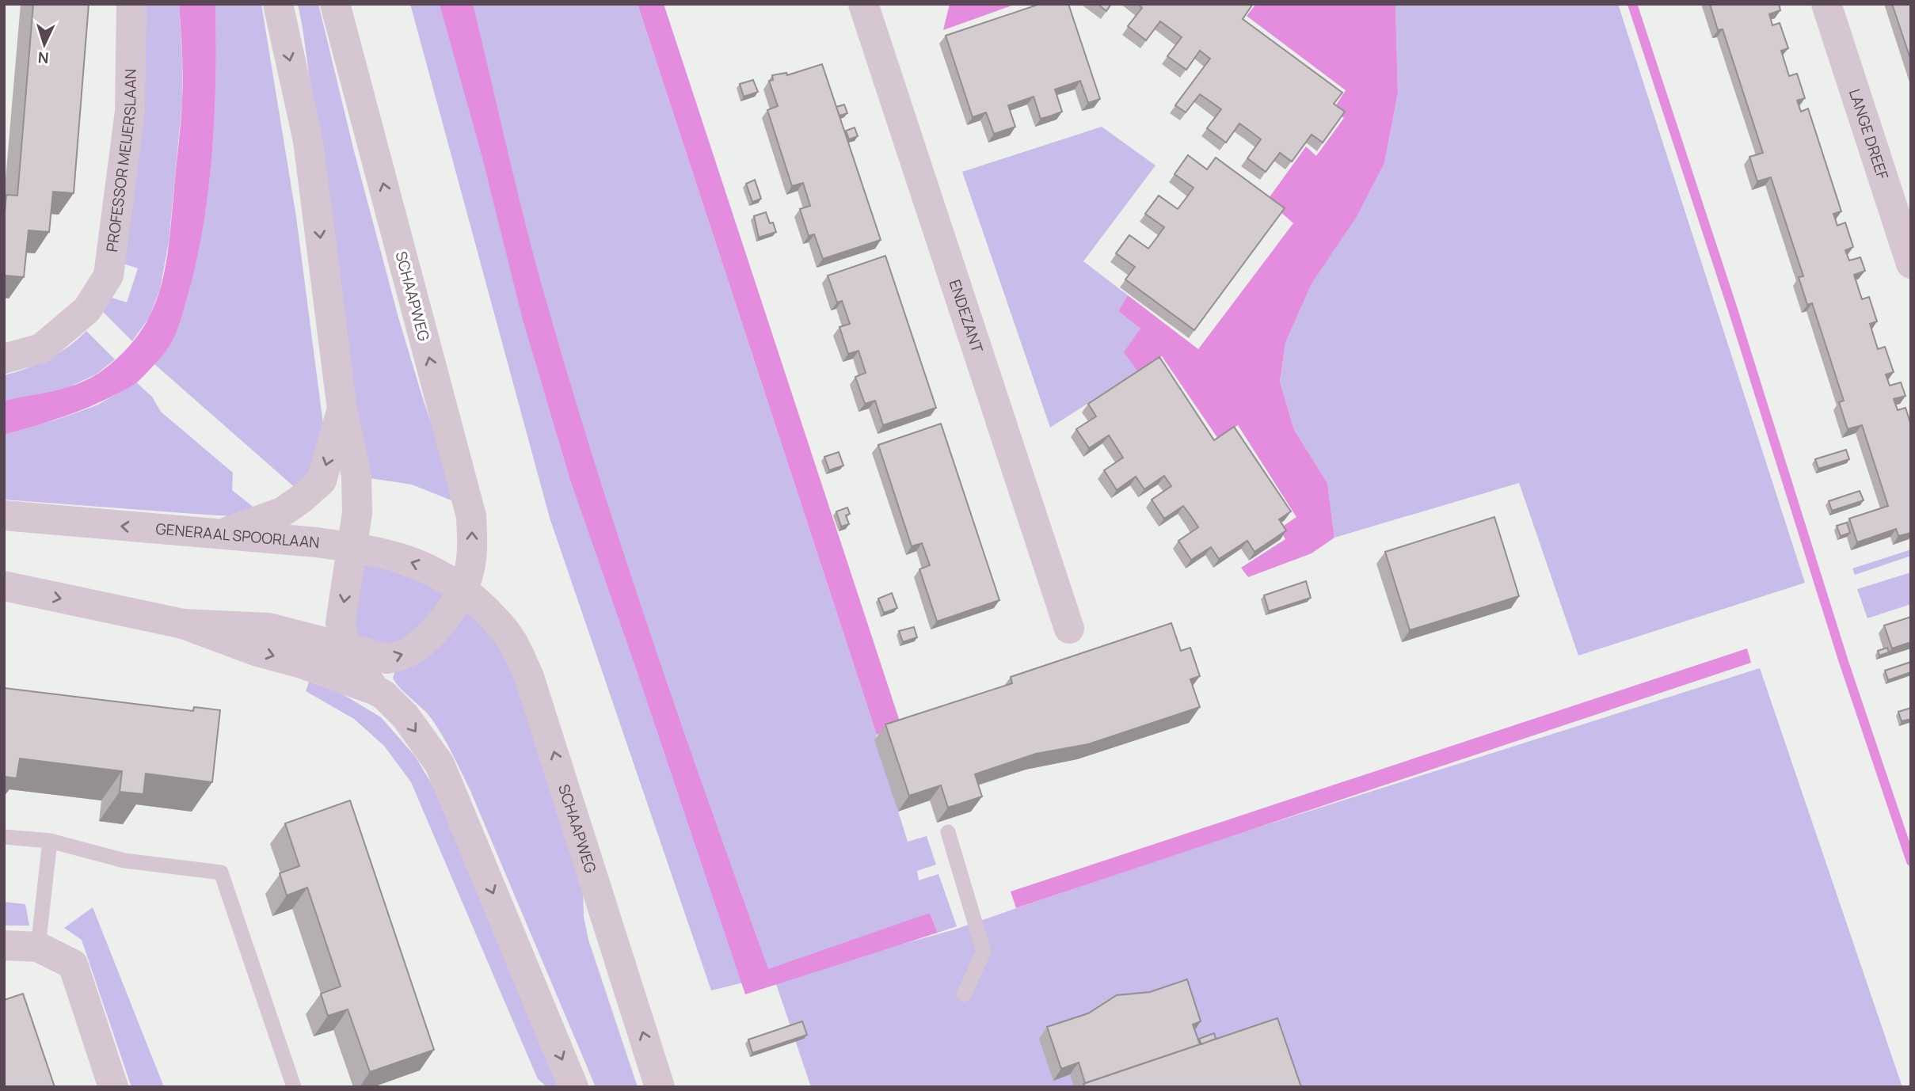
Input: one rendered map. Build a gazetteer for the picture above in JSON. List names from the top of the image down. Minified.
{"streets":{"street":["LANGE DREEF","PROFESSOR MEIJERSLAAN","SCHAAPWEG","ENDEZANT","GENERAAL SPOORLAAN"]},"crossings":[["SCHAAPWEG","GENERAAL SPOORLAAN"]],"north":"bottom"}
